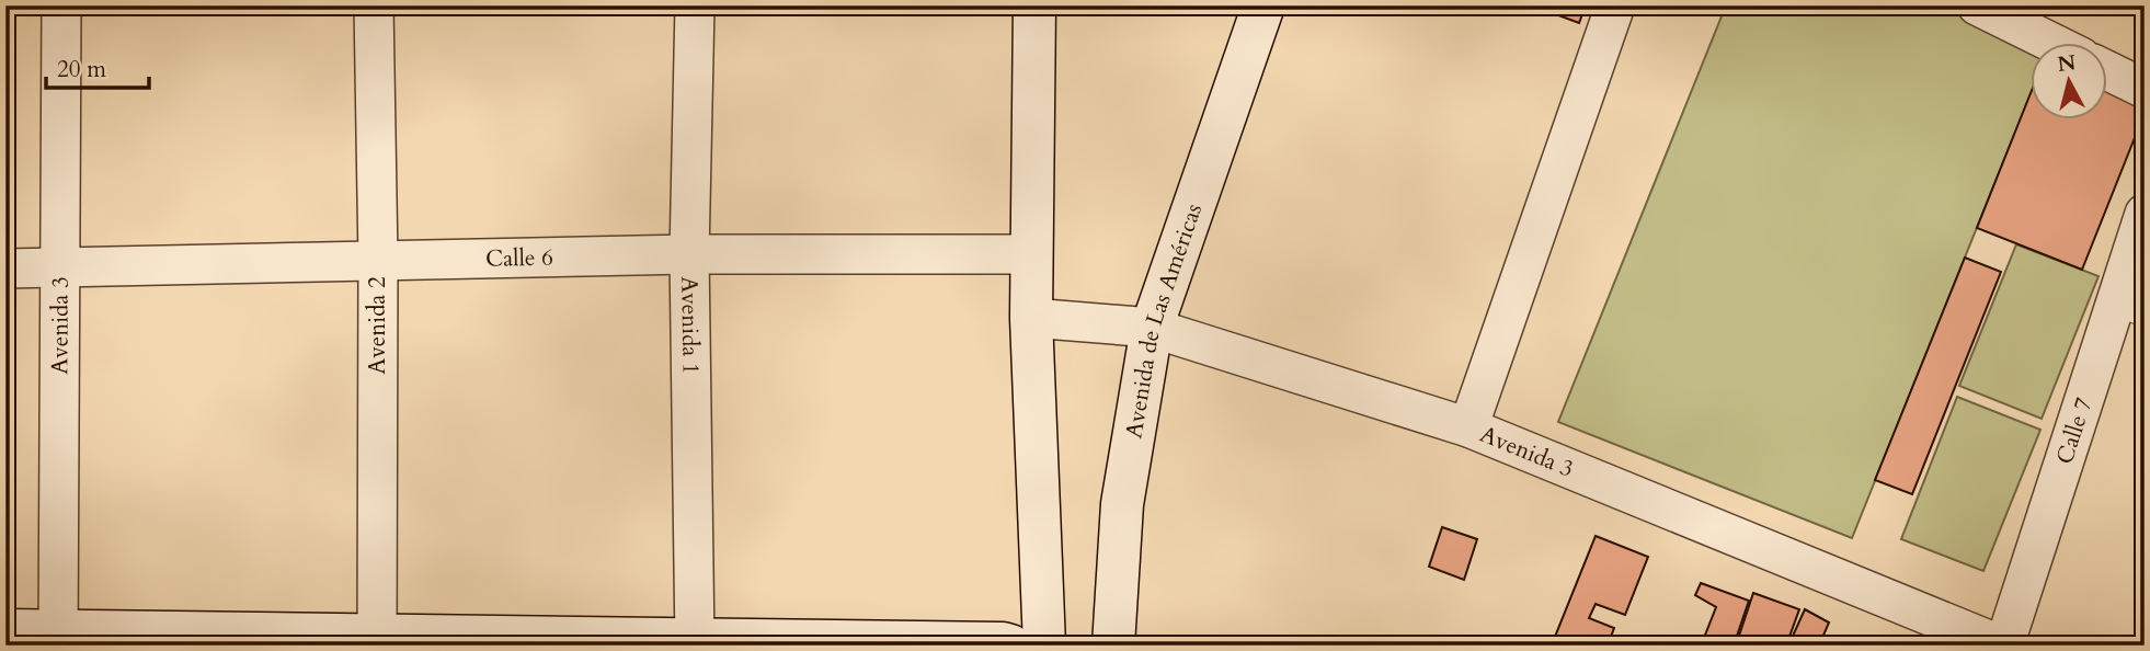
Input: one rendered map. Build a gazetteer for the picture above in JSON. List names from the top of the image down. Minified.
{"streets":{"main road":["Avenida de Las Américas"],"street":["Calle 6","Avenida 3","Avenida 2","Avenida 1","Calle 7"]},"crossings":[["Calle 6","Avenida 3"],["Calle 6","Avenida 2"],["Calle 6","Avenida 1"],["Avenida de Las Américas","Avenida 3"],["Avenida 3","Calle 7"]],"scale_bar":"20 m","north":"top"}
